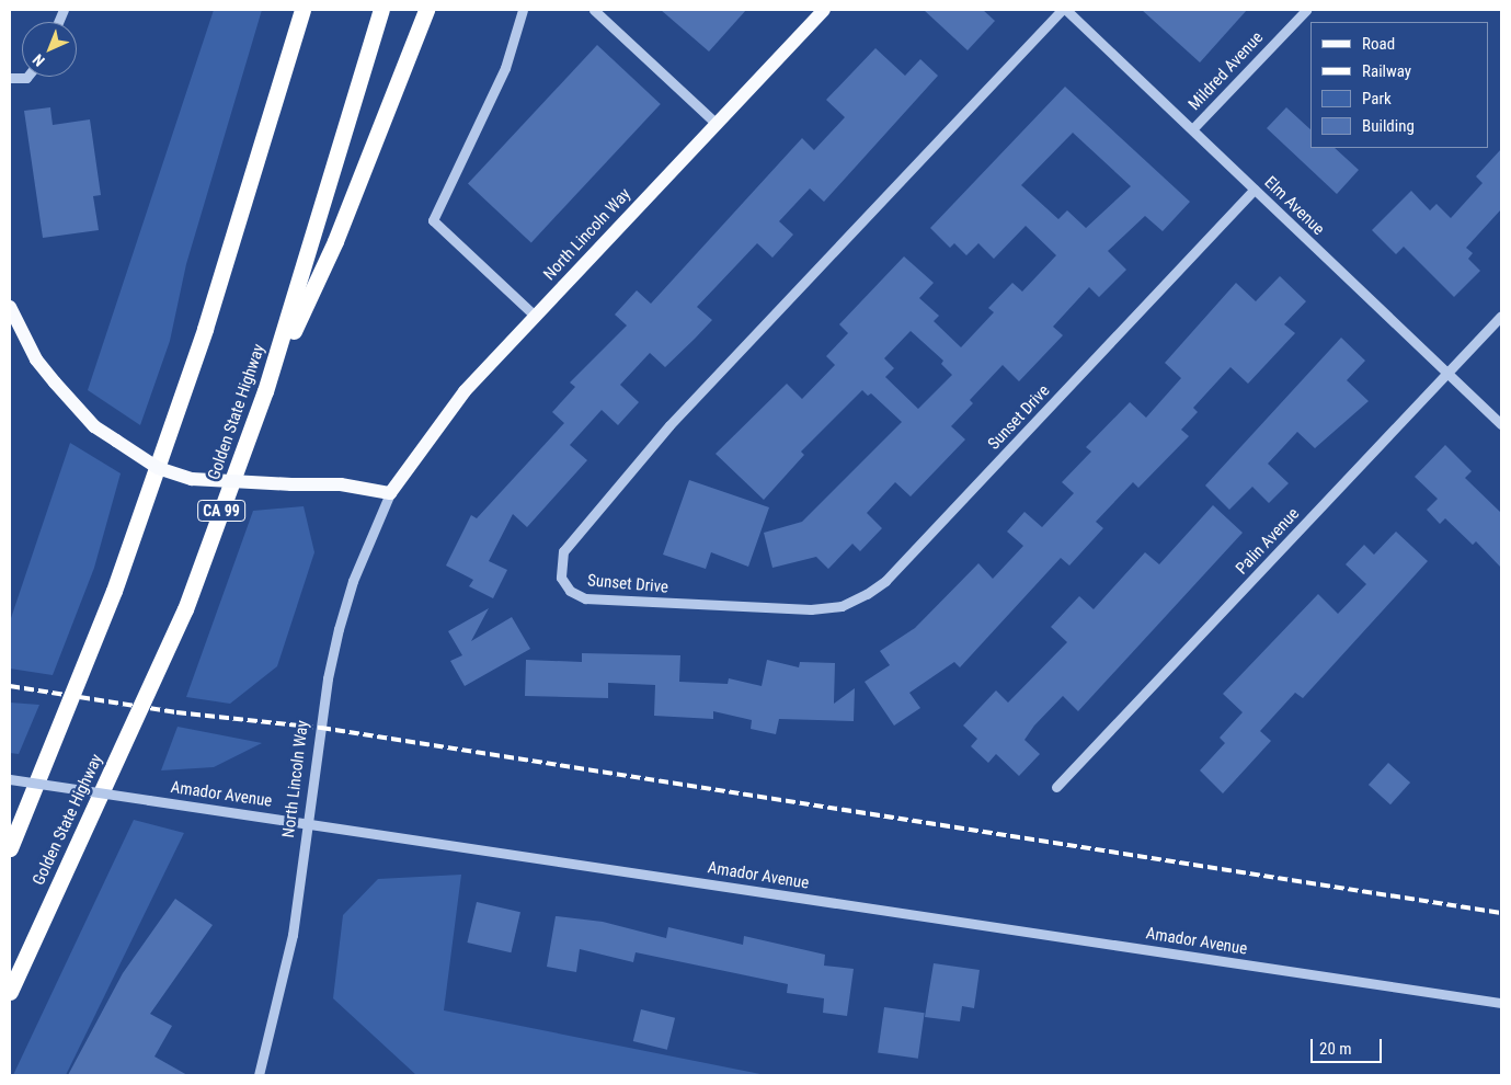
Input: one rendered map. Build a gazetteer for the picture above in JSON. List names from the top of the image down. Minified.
{"streets":{"highway":["Golden State Highway","CA 99"],"main road":["North Lincoln Way"],"street":["Mildred Avenue","Elm Avenue","Sunset Drive","Palin Avenue","Amador Avenue"]},"crossings":[["Mildred Avenue","Elm Avenue"],["Elm Avenue","Sunset Drive"],["Elm Avenue","Palin Avenue"],["North Lincoln Way","Amador Avenue"]],"legend":["Road","Railway","Park","Building"],"scale_bar":"20 m","north":"bottom left"}
